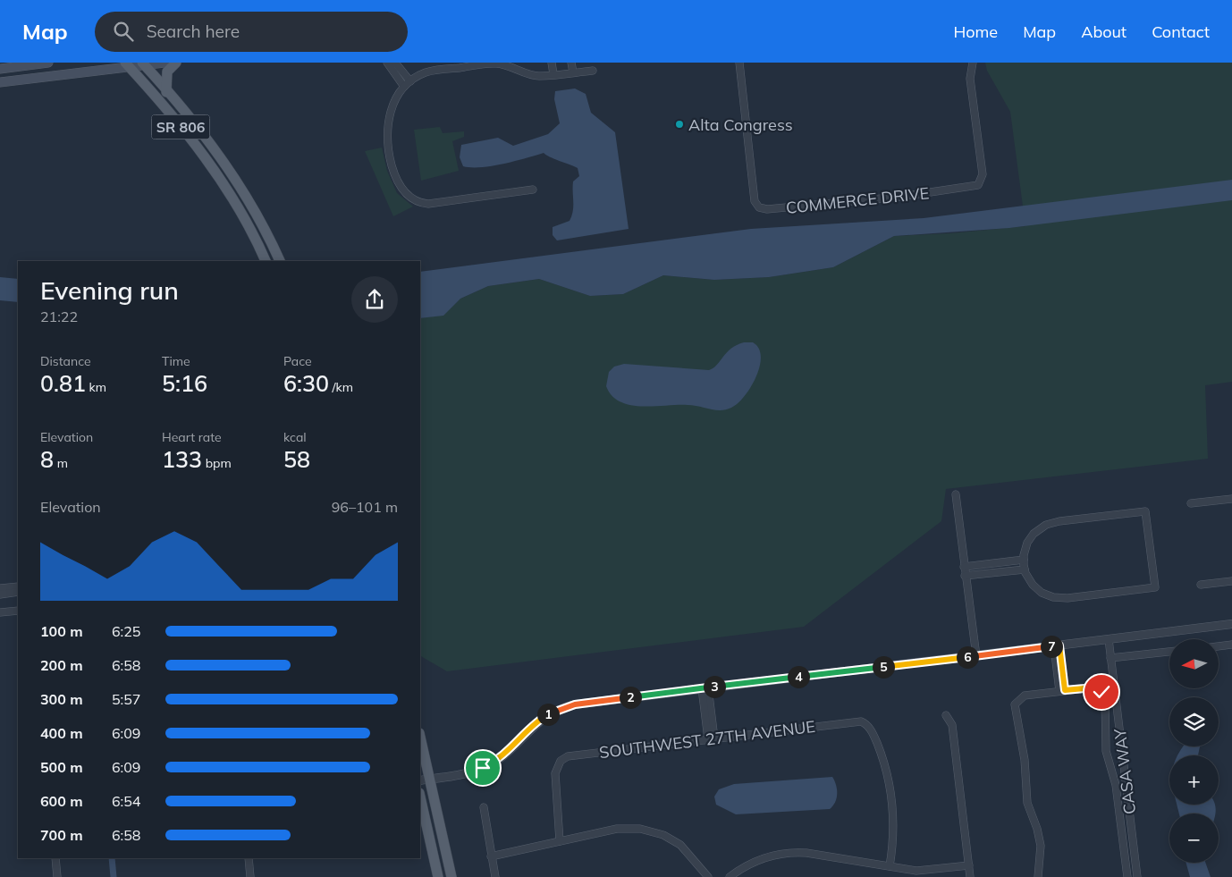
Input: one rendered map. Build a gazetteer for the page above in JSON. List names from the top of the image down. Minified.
{"streets":{"main road":["SR 806"],"street":["COMMERCE DRIVE","SOUTHWEST 27TH AVENUE","CASA WAY"]},"places":["Alta Congress"],"north":"left","page":{"header":"Map","search":"Search here","nav":["Home","Map","About","Contact"],"heading":["Evening run","21:22"],"stats":[["Distance","0.81 km"],["Time","5:16"],["Pace","6:30 /km"],["Elevation","8 m"],["Heart rate","133 bpm"],["kcal","58"]],"chart":["Elevation","96–101 m"],"list":[{"name":"100 m","note":"6:25"},{"name":"200 m","note":"6:58"},{"name":"300 m","note":"5:57"},{"name":"400 m","note":"6:09"},{"name":"500 m","note":"6:09"},{"name":"600 m","note":"6:54"},{"name":"700 m","note":"6:58"}],"pins":["7","6","5","4","3","2","1"],"map_buttons":["+","−"]}}
